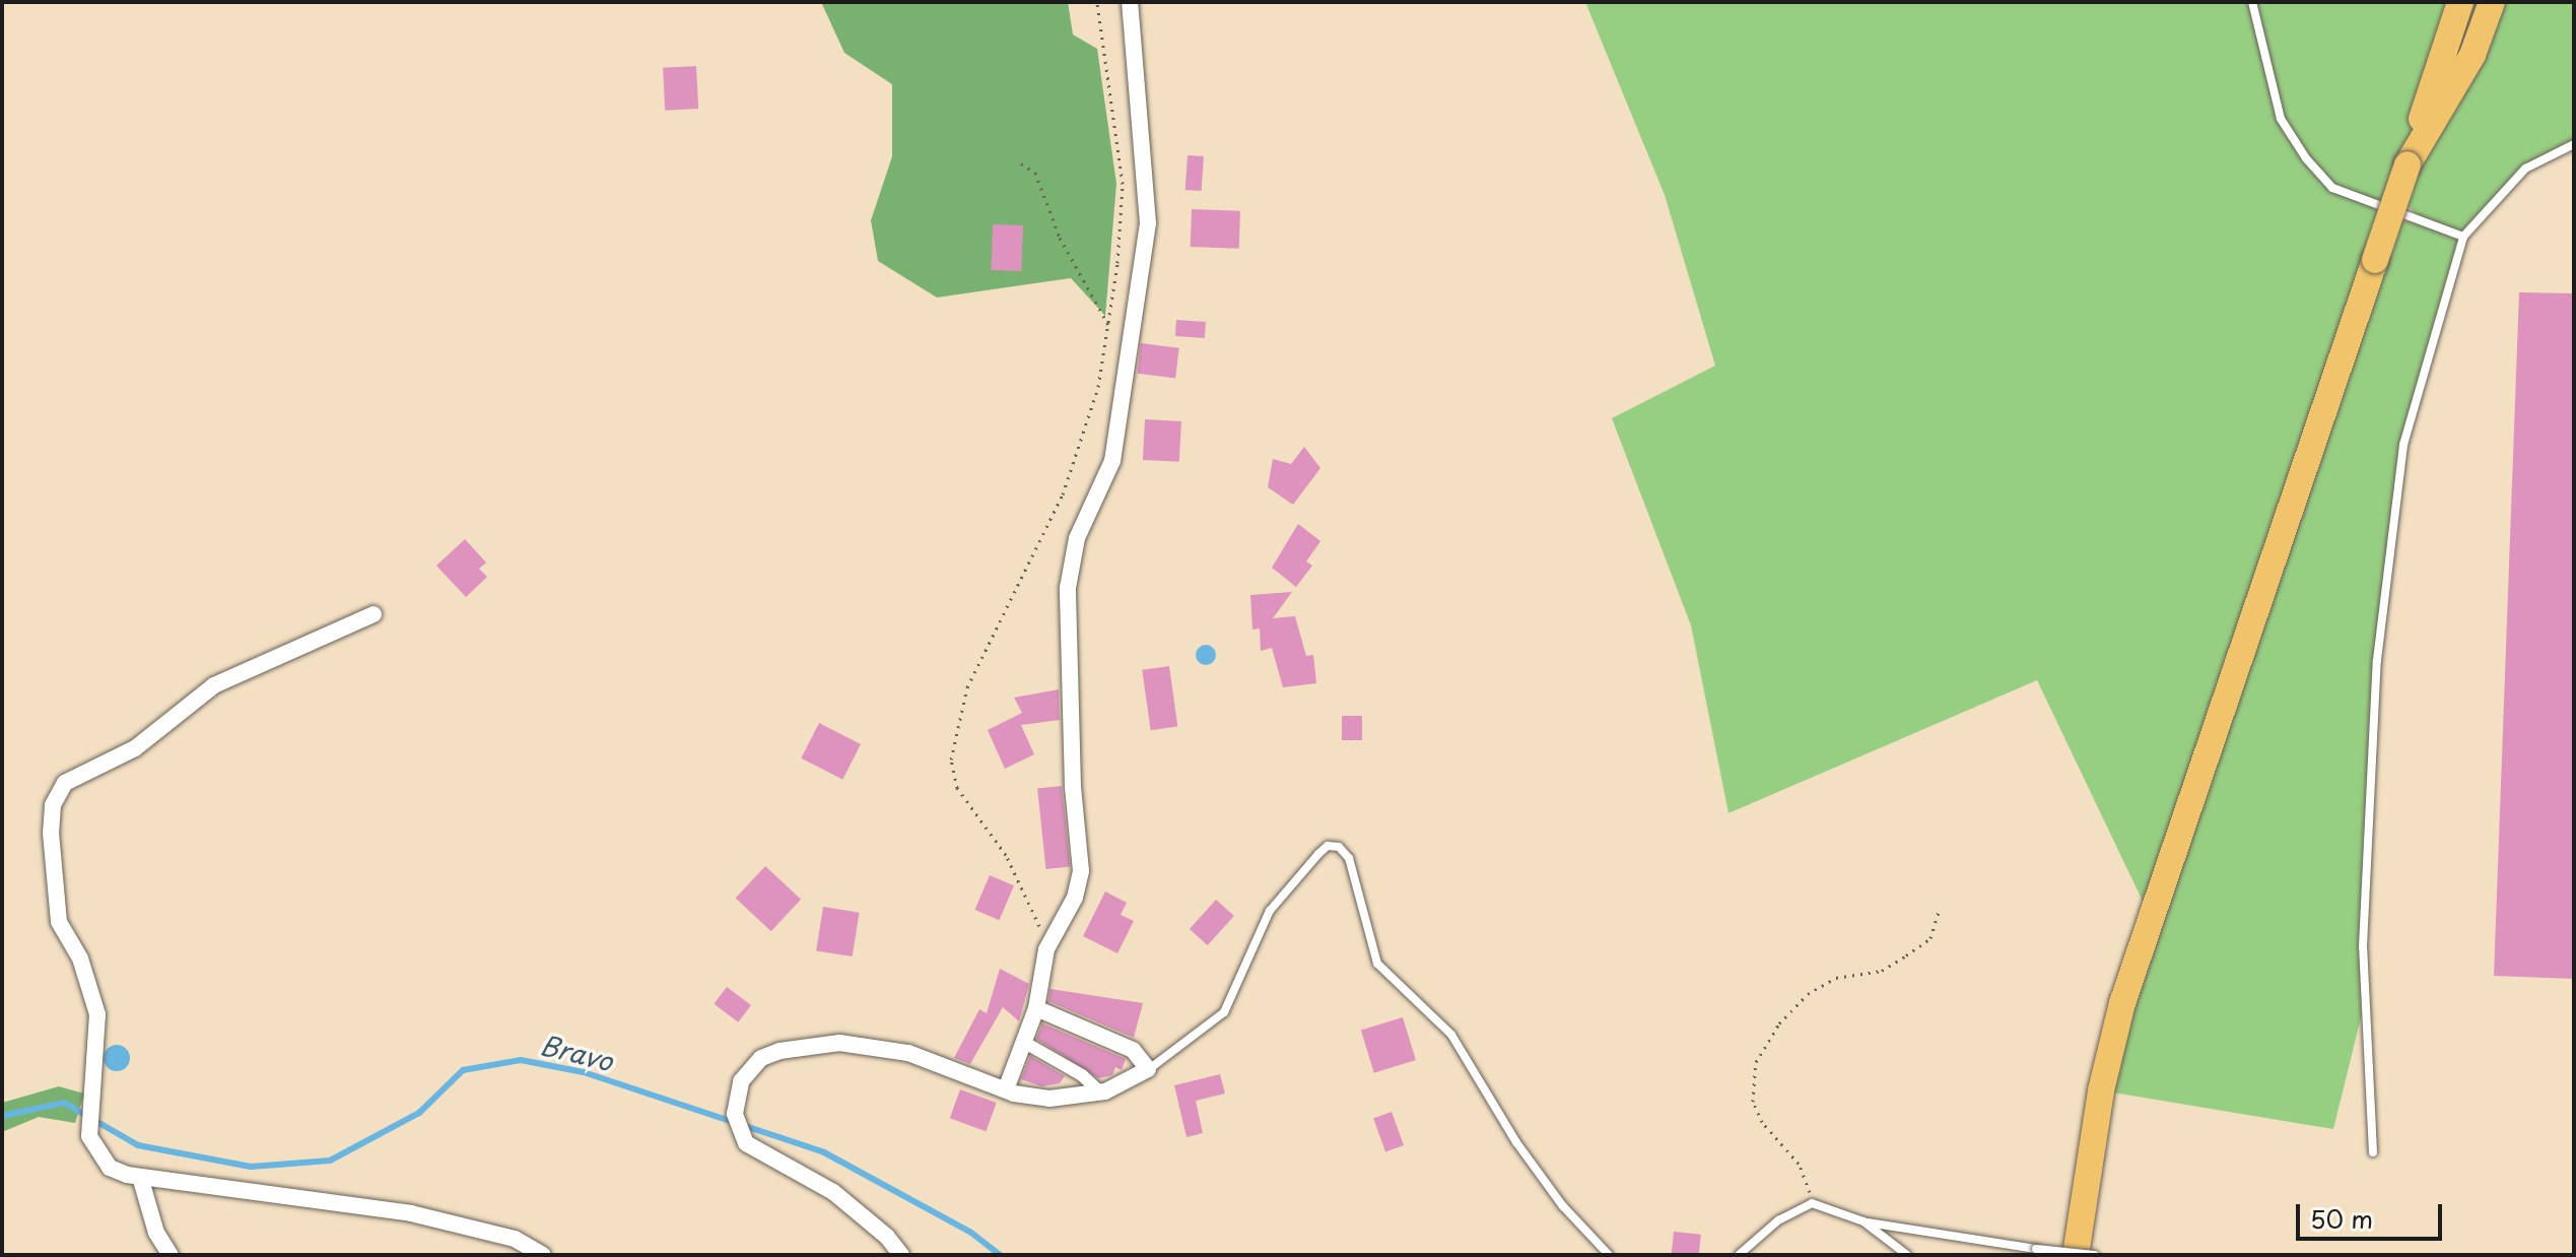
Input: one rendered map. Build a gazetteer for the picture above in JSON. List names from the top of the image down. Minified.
{"water":["Bravo"],"scale_bar":"50 m"}
